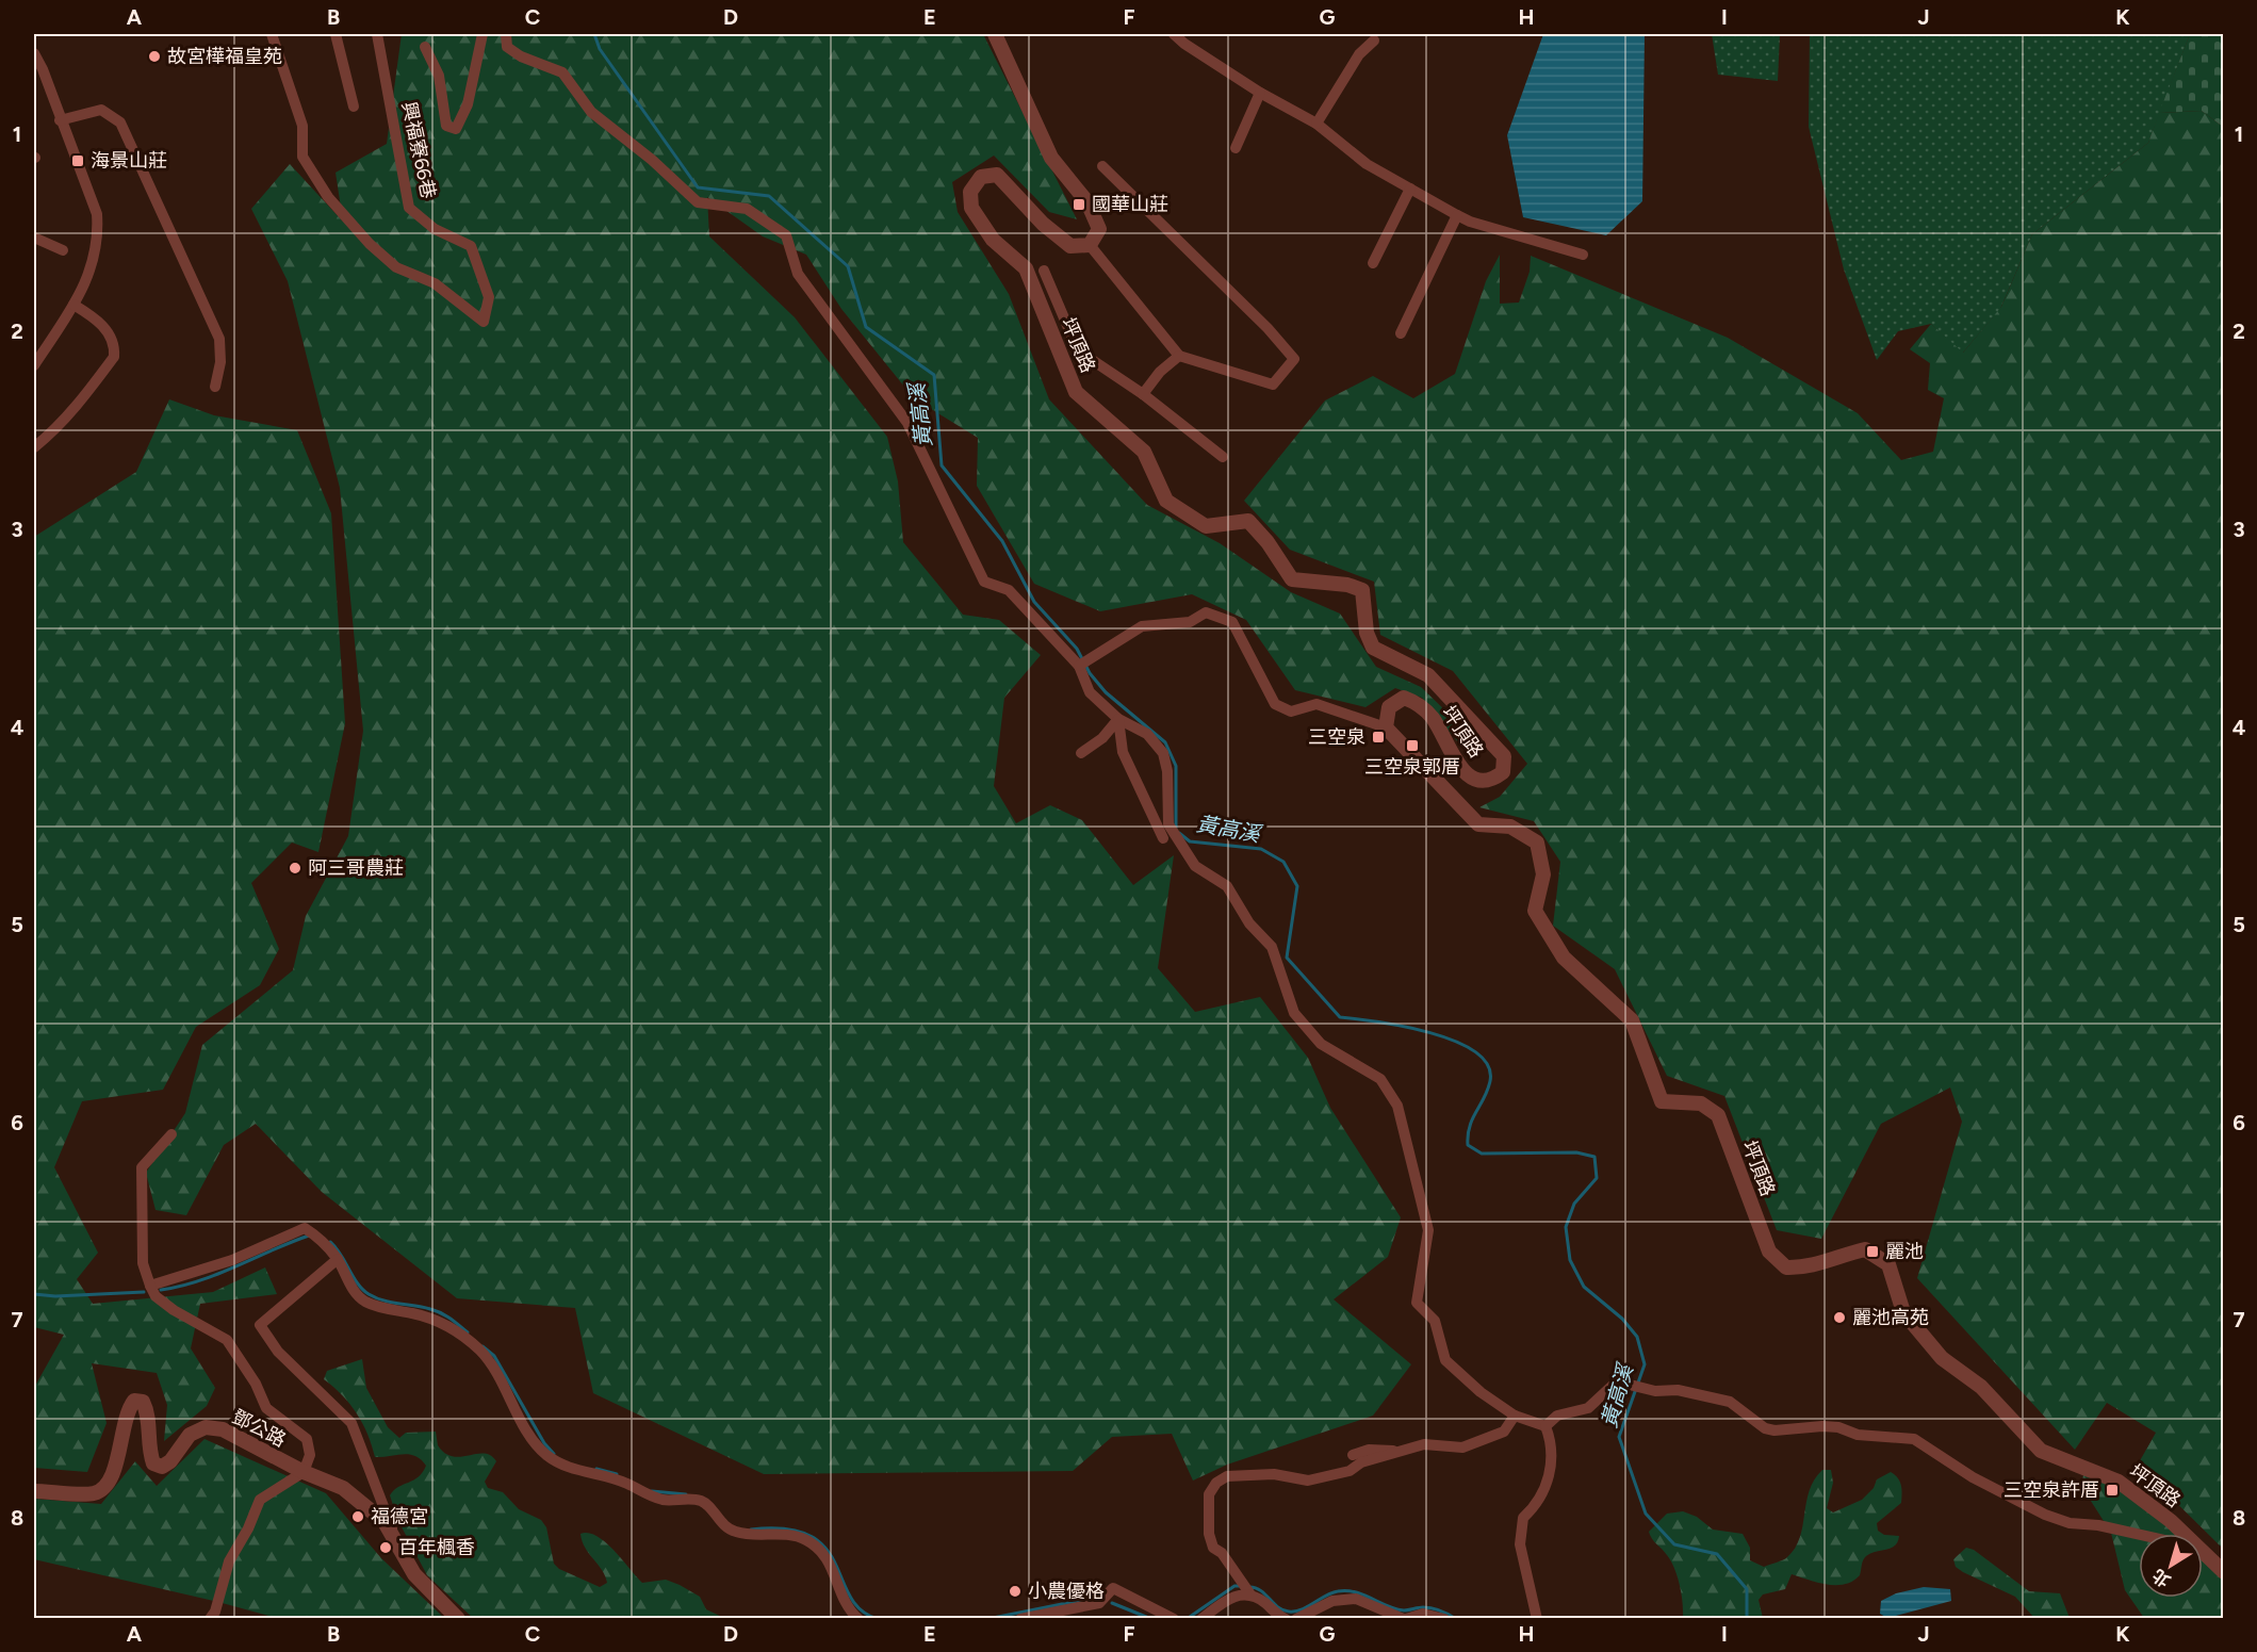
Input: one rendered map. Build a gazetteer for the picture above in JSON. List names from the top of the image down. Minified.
{"streets":{"street":["興福寮66巷","坪頂路","鄧公路"]},"water":["黃高溪"],"places":{"other":["故宮樺福皇苑","阿三哥農莊","麗池高苑","福德宮","百年楓香","小農優格"],"transit":["海景山莊","國華山莊","三空泉","三空泉郭厝","麗池","三空泉許厝"]},"north":"bottom left","grid":{"columns":["A","B","C","D","E","F","G","H","I","J","K"],"rows":["1","2","3","4","5","6","7","8"]}}
